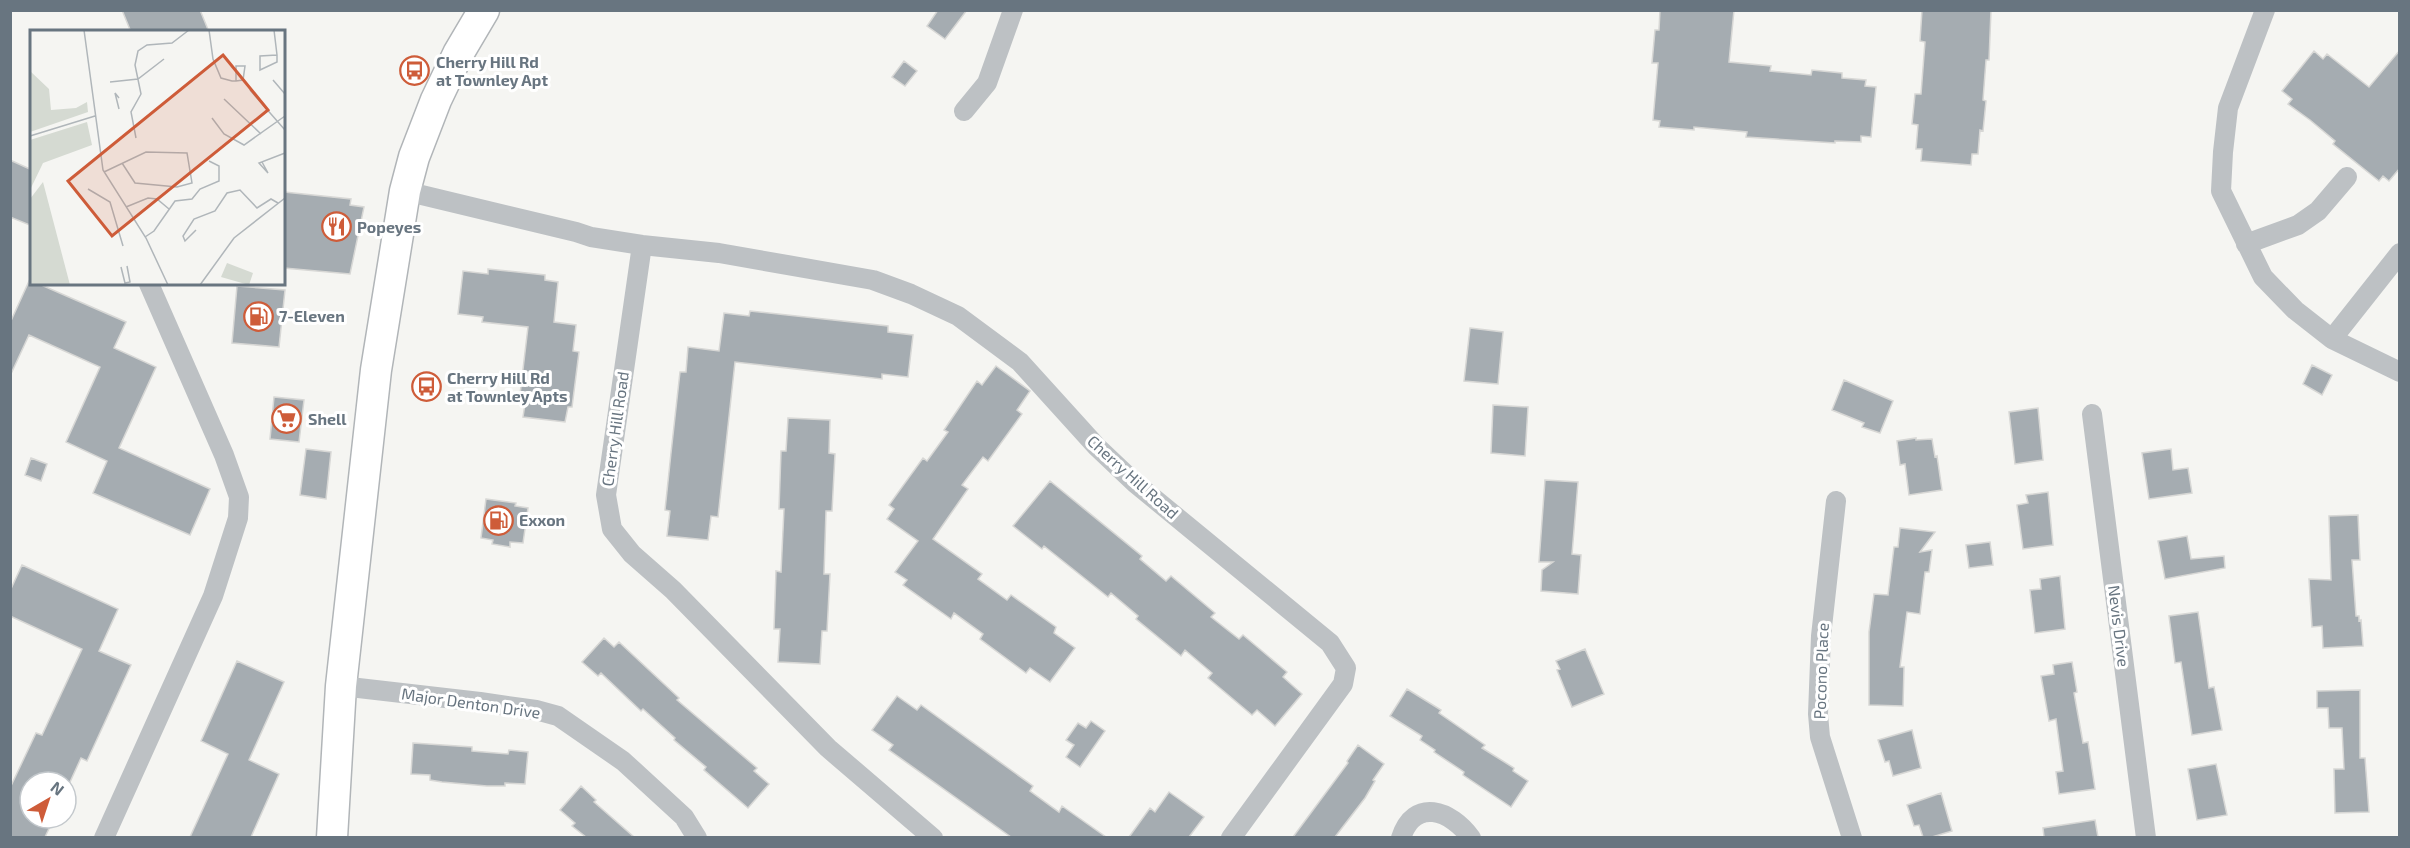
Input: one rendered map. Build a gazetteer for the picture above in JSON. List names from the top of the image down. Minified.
{"streets":{"street":["Cherry Hill Road","Nevis Drive","Pocono Place","Major Denton Drive"]},"places":{"bus stop":["Cherry Hill Rd at Townley Apt","Cherry Hill Rd at Townley Apts"],"restaurant":["Popeyes"],"fuel station":["7-Eleven","Exxon"],"supermarket":["Shell"]},"north":"top right"}
